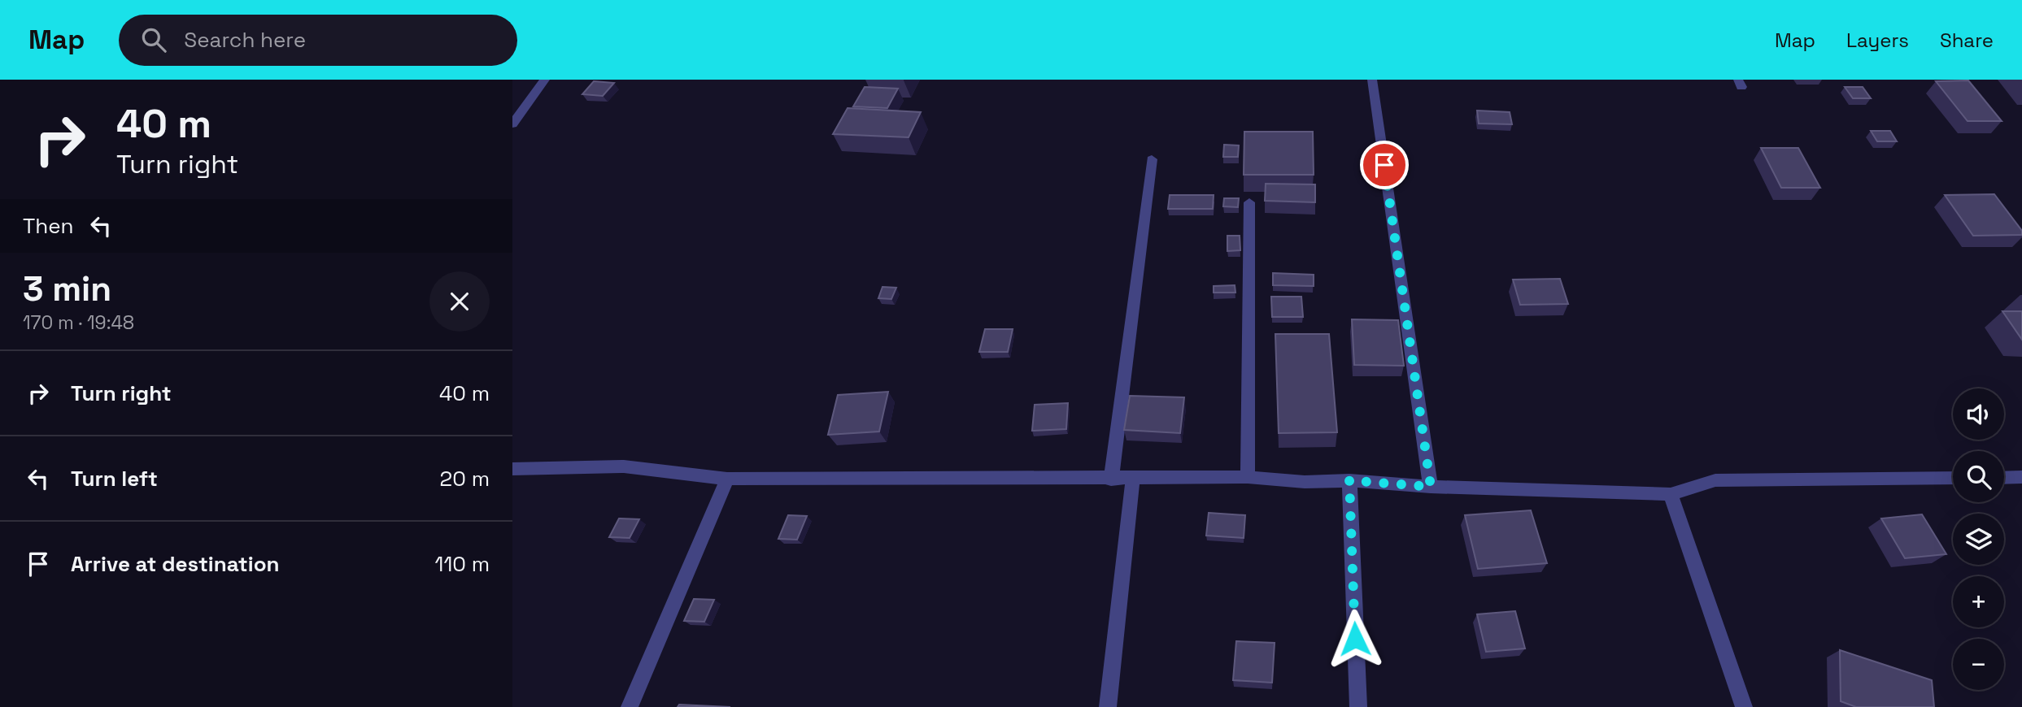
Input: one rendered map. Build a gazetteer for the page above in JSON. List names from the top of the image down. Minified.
{"page":{"header":"Map","search":"Search here","nav":["Map","Layers","Share"],"turn":["40 m","Turn right"],"then":"Then","heading":["3 min","170 m · 19:48"],"list":[{"name":"Turn right","value":"40 m"},{"name":"Turn left","value":"20 m"},{"name":"Arrive at destination","value":"110 m"}],"map_buttons":["+","−"]}}
